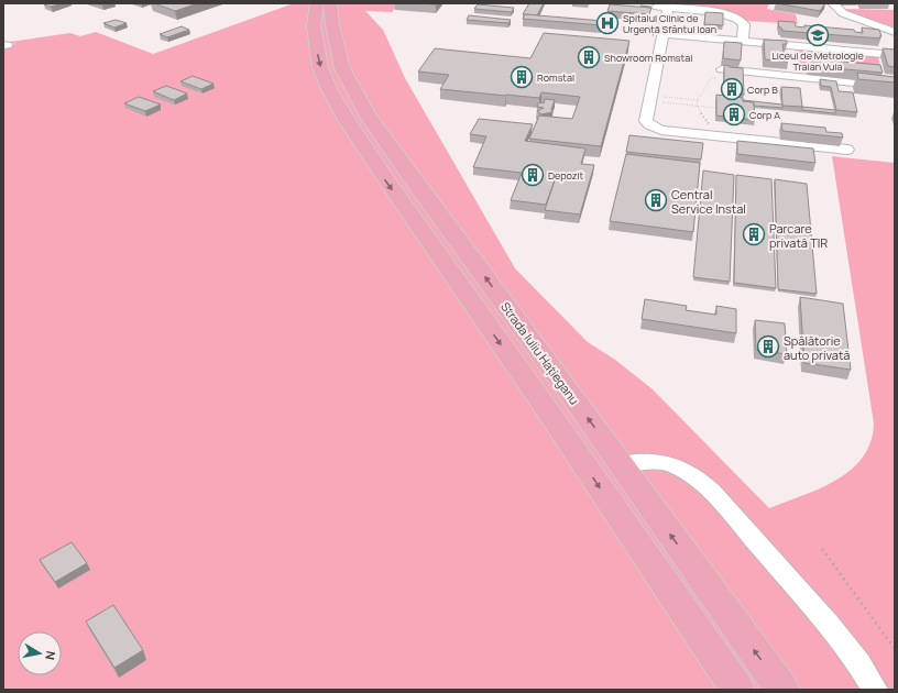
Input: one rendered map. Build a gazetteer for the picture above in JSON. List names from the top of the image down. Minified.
{"streets":{"main road":["Strada Iuliu Hațieganu"]},"places":{"hospital":["Spitalul Clinic de Urgență Sfântul Ioan"],"school or university":["Liceul de Metrologie Traian Vuia"],"building":["Showroom Romstal","Romstal","Corp B","Corp A","Depozit","Central Service Instal","Parcare privată TIR","Spălătorie auto privată"]},"north":"right"}
